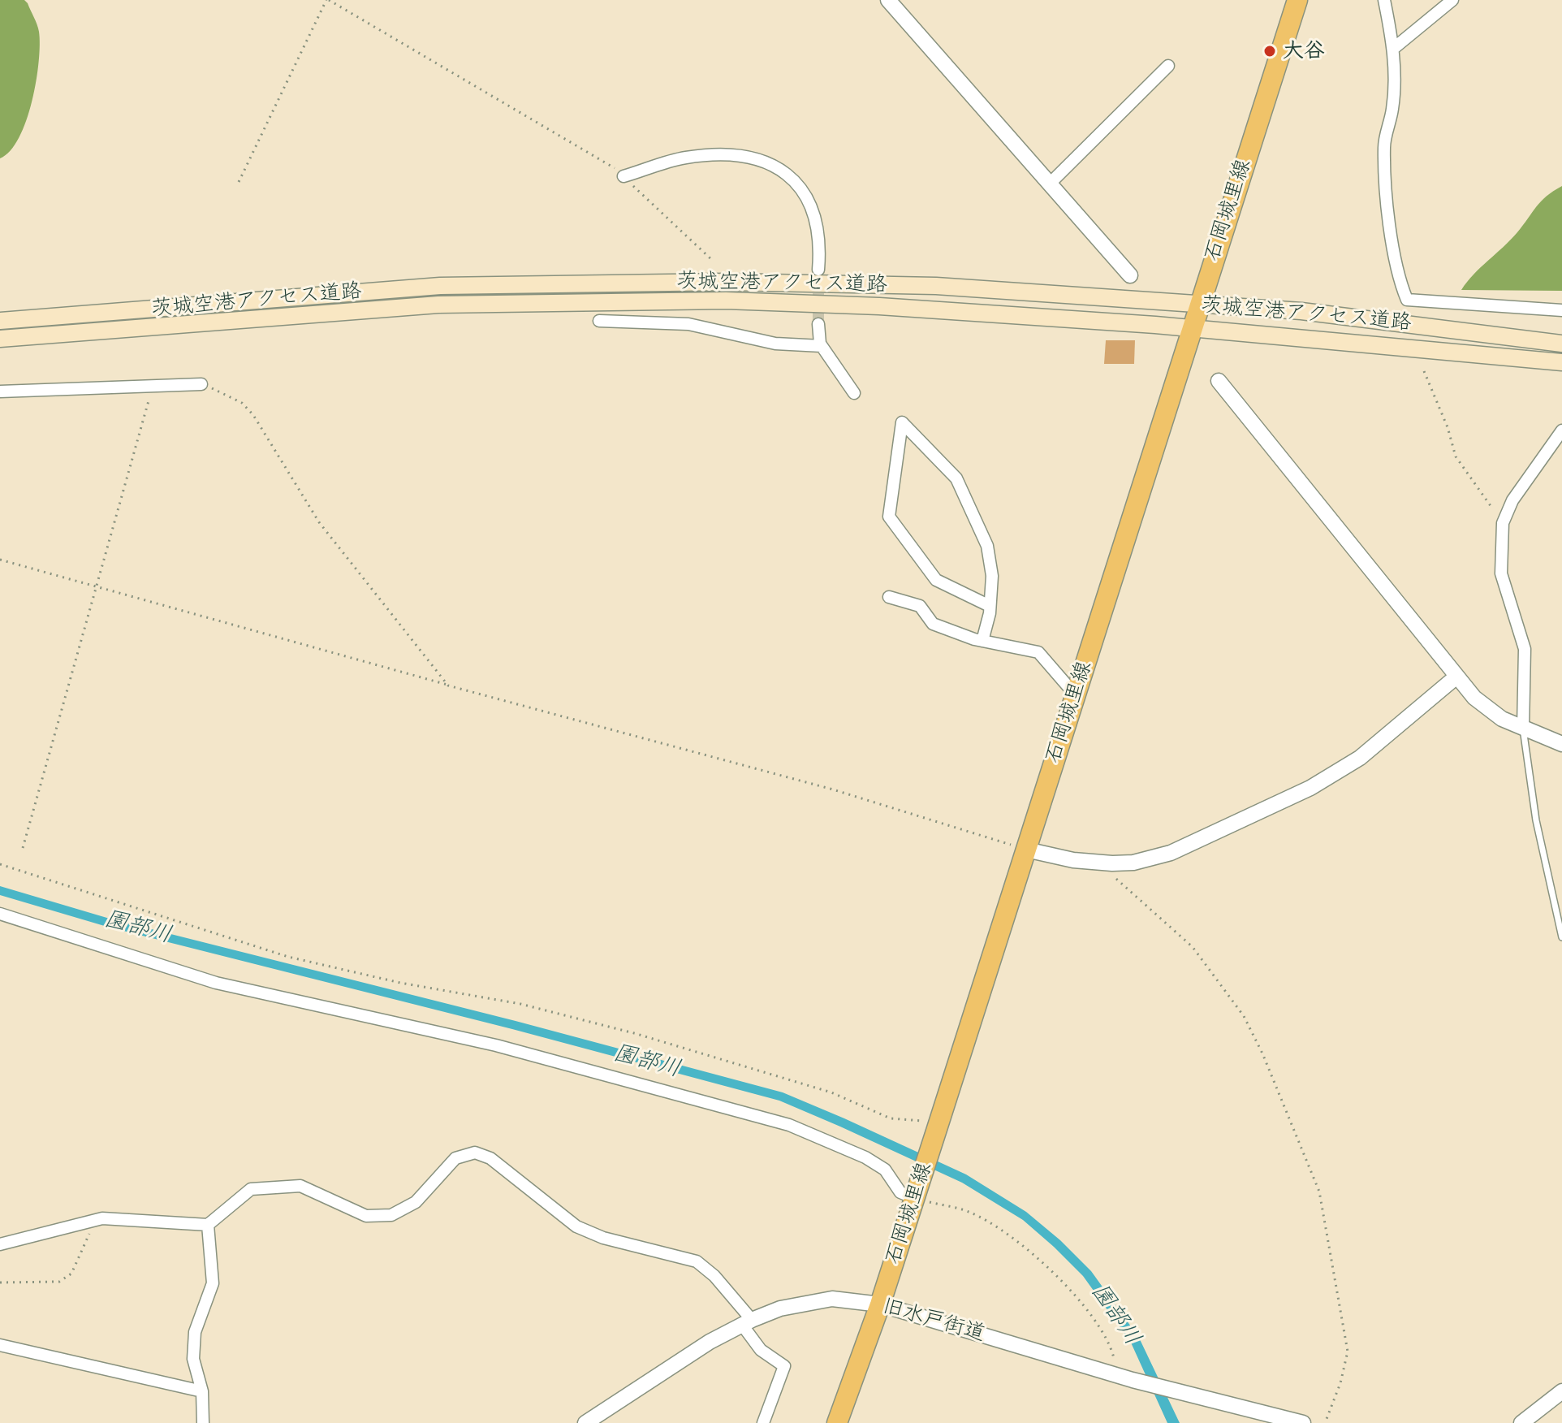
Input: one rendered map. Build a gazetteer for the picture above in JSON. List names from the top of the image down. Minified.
{"streets":{"main road":["石岡城里線","茨城空港アクセス道路"],"street":["旧水戸街道"]},"crossings":[["石岡城里線","茨城空港アクセス道路"],["石岡城里線","旧水戸街道"]],"water":["園部川"],"places":["大谷"]}
